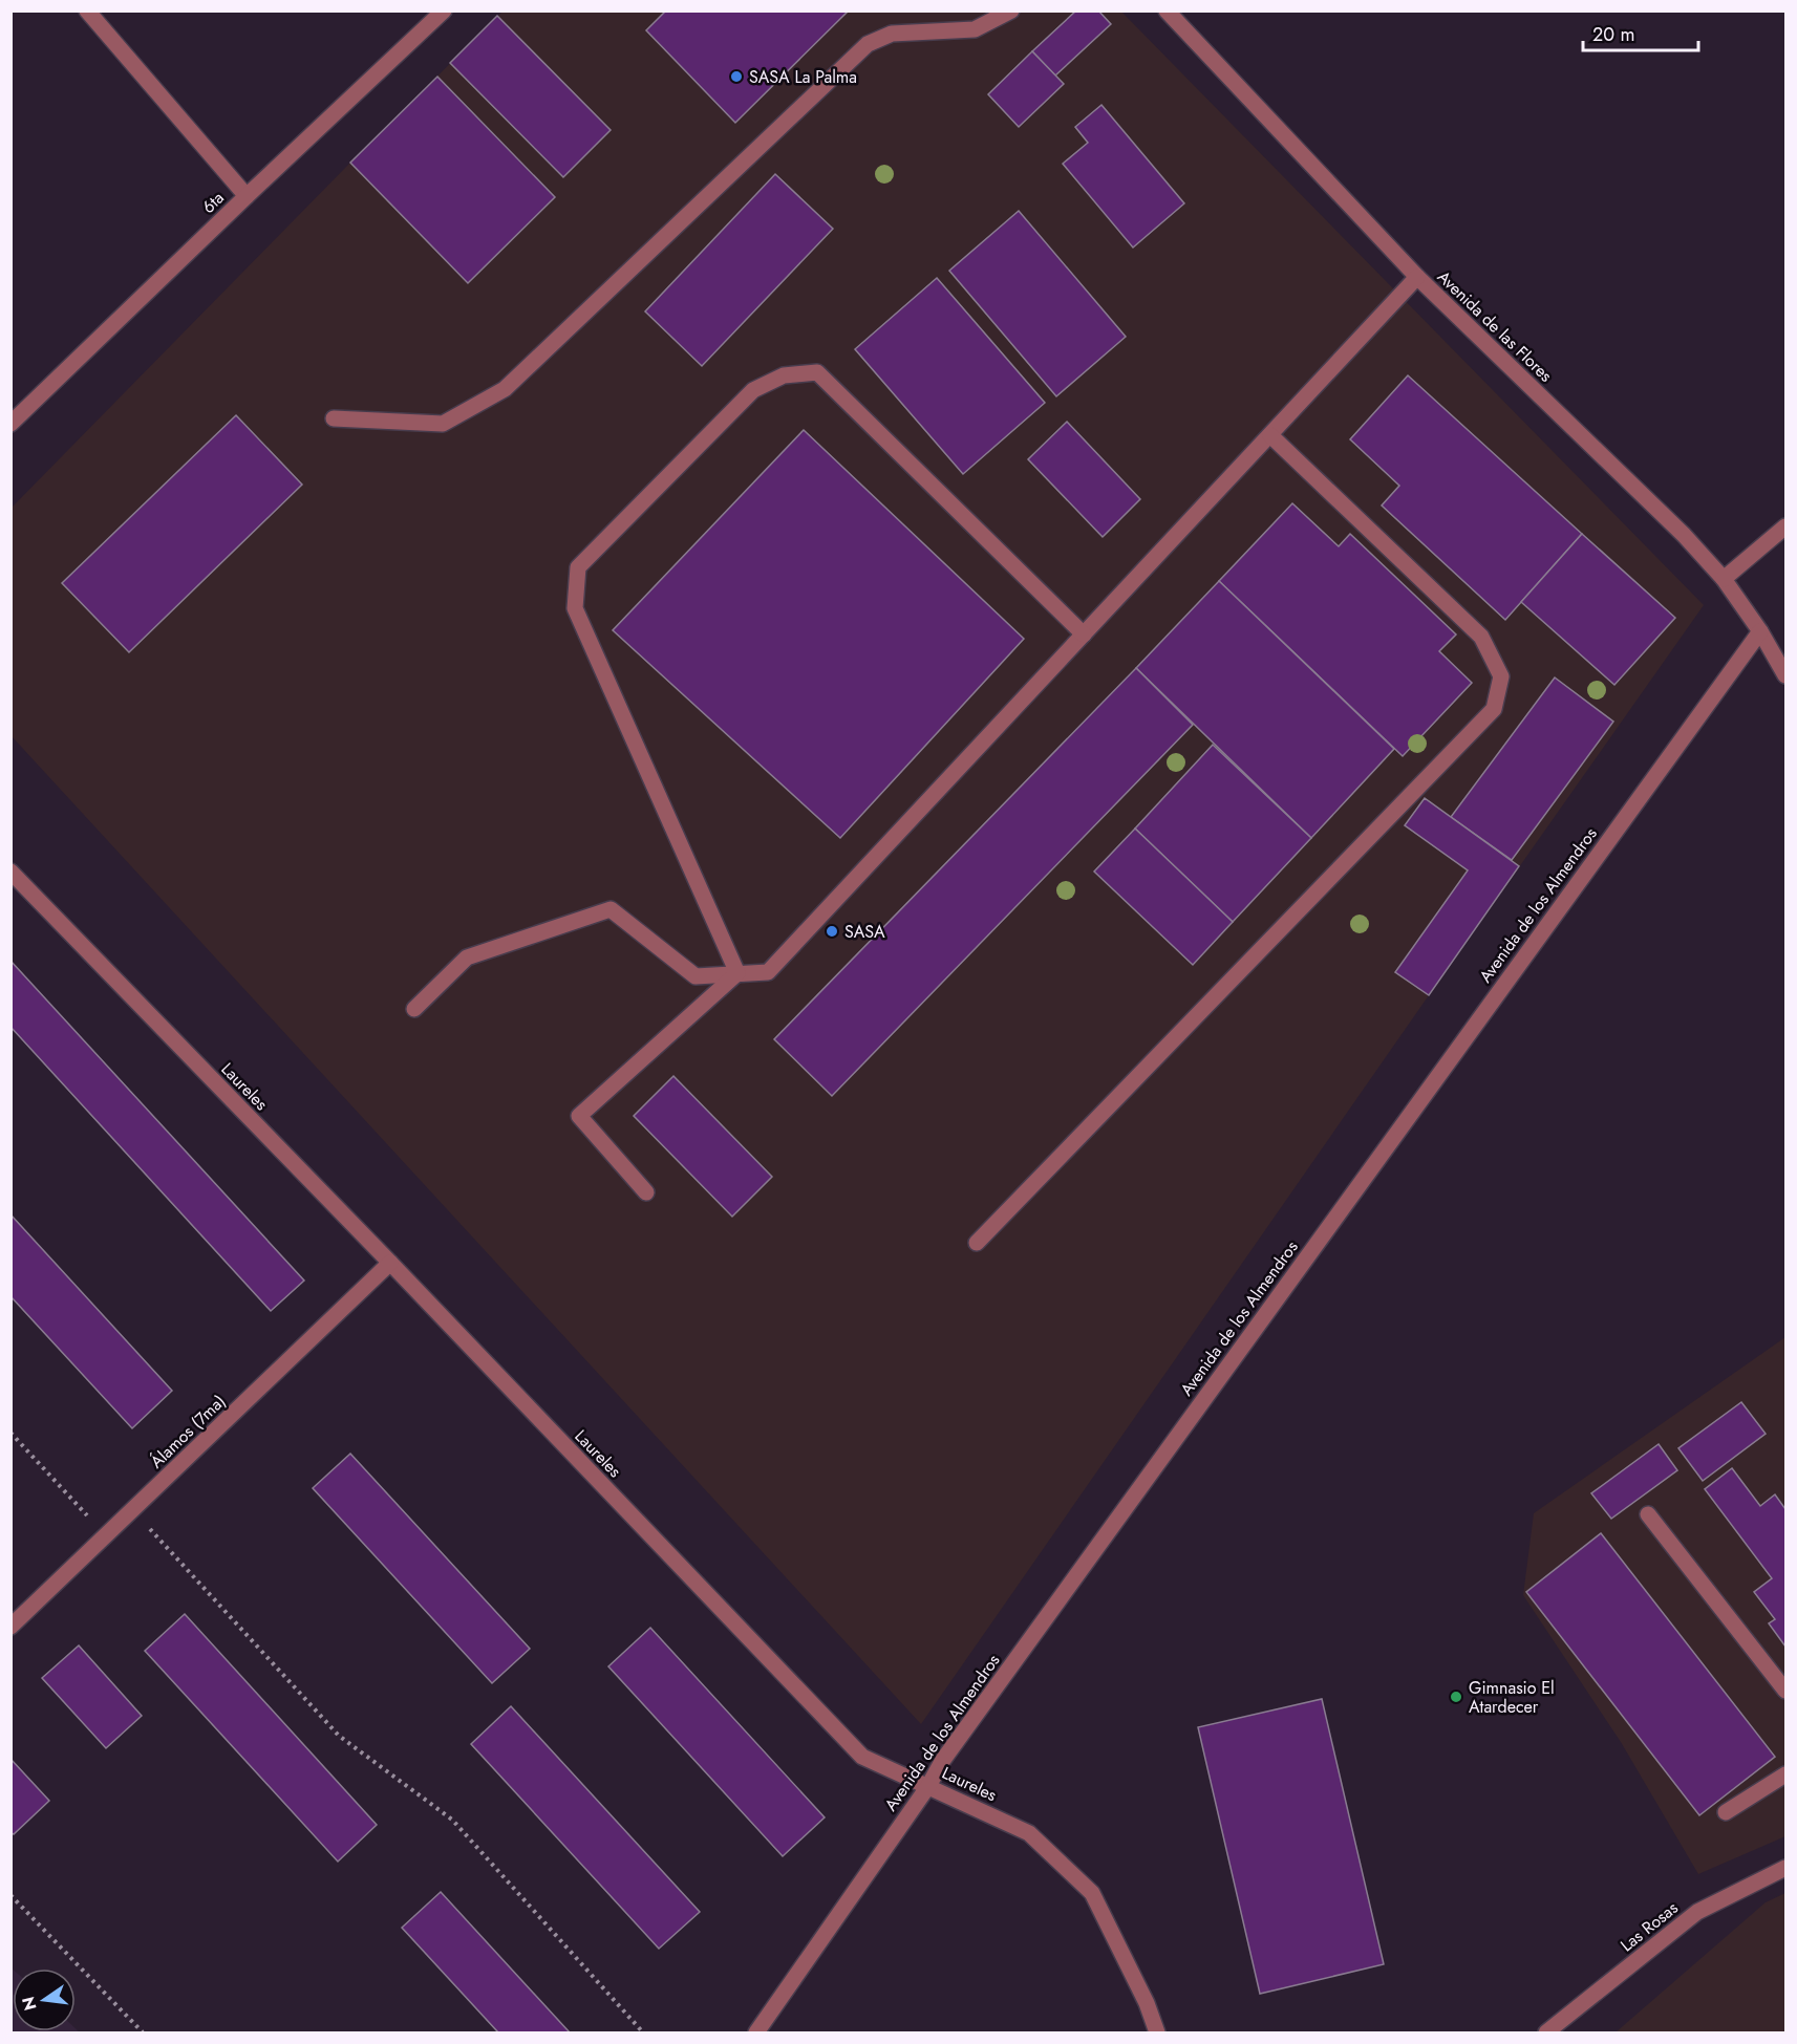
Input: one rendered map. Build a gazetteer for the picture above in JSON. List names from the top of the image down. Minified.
{"streets":{"street":["6ta","Avenida de las Flores","Avenida de los Almendros","Laureles","Álamos (7ma)","Las Rosas"]},"crossings":[["Avenida de las Flores","Avenida de los Almendros"],["Avenida de los Almendros","Laureles"],["Laureles","Álamos (7ma)"]],"places":["SASA La Palma","SASA","Gimnasio El Atardecer"],"scale_bar":"20 m","north":"left"}
